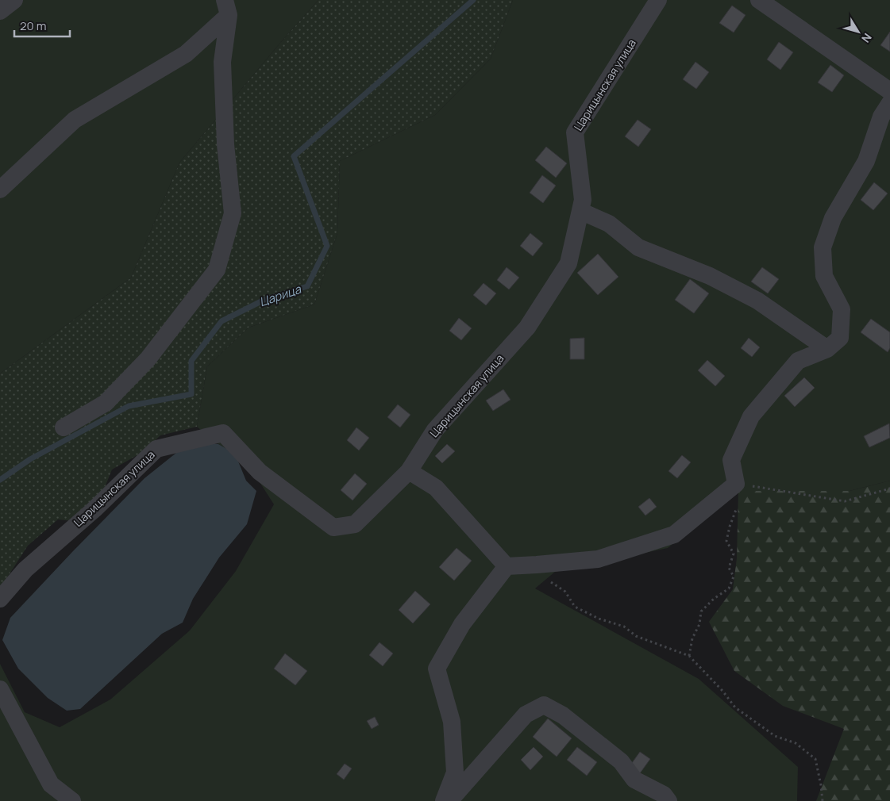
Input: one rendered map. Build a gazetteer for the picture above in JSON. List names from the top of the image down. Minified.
{"streets":{"street":["Царицынская улица"]},"water":["Царица"],"scale_bar":"20 m","north":"bottom right"}
